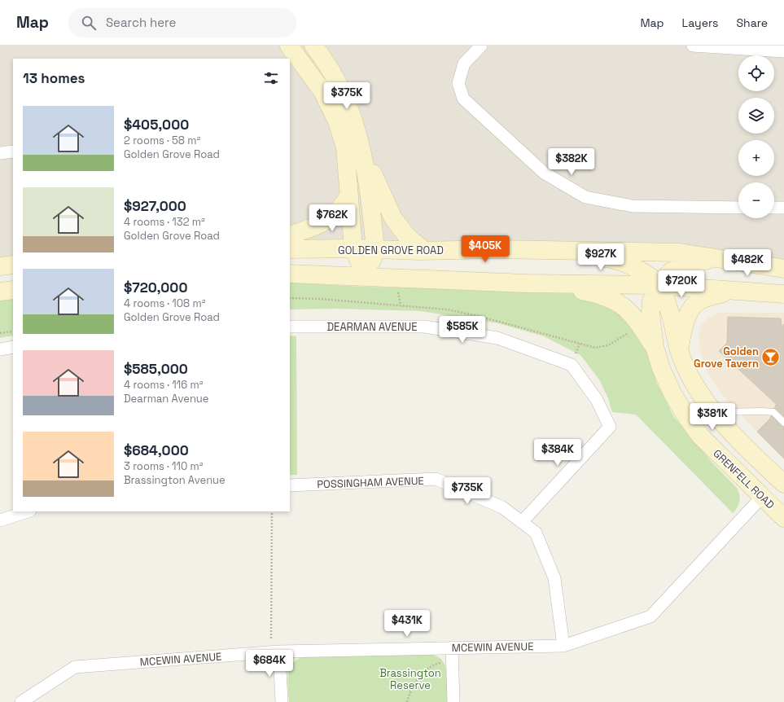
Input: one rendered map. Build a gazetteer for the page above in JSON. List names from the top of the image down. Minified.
{"streets":{"main road":["GOLDEN GROVE ROAD","GRENFELL ROAD"],"street":["DEARMAN AVENUE","POSSINGHAM AVENUE","MCEWIN AVENUE"]},"crossings":[["GOLDEN GROVE ROAD","GRENFELL ROAD"],["DEARMAN AVENUE","POSSINGHAM AVENUE"],["GRENFELL ROAD","MCEWIN AVENUE"],["POSSINGHAM AVENUE","MCEWIN AVENUE"]],"parks":["Brassington Reserve"],"places":{"bar":["Golden Grove Tavern"]},"page":{"header":"Map","search":"Search here","nav":["Map","Layers","Share"],"map_buttons":["+","−"],"heading":"13 homes","price":["$375K","$382K","$762K","$405K","$927K","$482K","$720K","$585K","$381K","$384K","$735K","$431K","$684K"],"list":[{"name":"$405,000","note":"2 rooms · 58 m² · Golden Grove Road"},{"name":"$927,000","note":"4 rooms · 132 m² · Golden Grove Road"},{"name":"$720,000","note":"4 rooms · 108 m² · Golden Grove Road"},{"name":"$585,000","note":"4 rooms · 116 m² · Dearman Avenue"},{"name":"$684,000","note":"3 rooms · 110 m² · Brassington Avenue"}]}}
